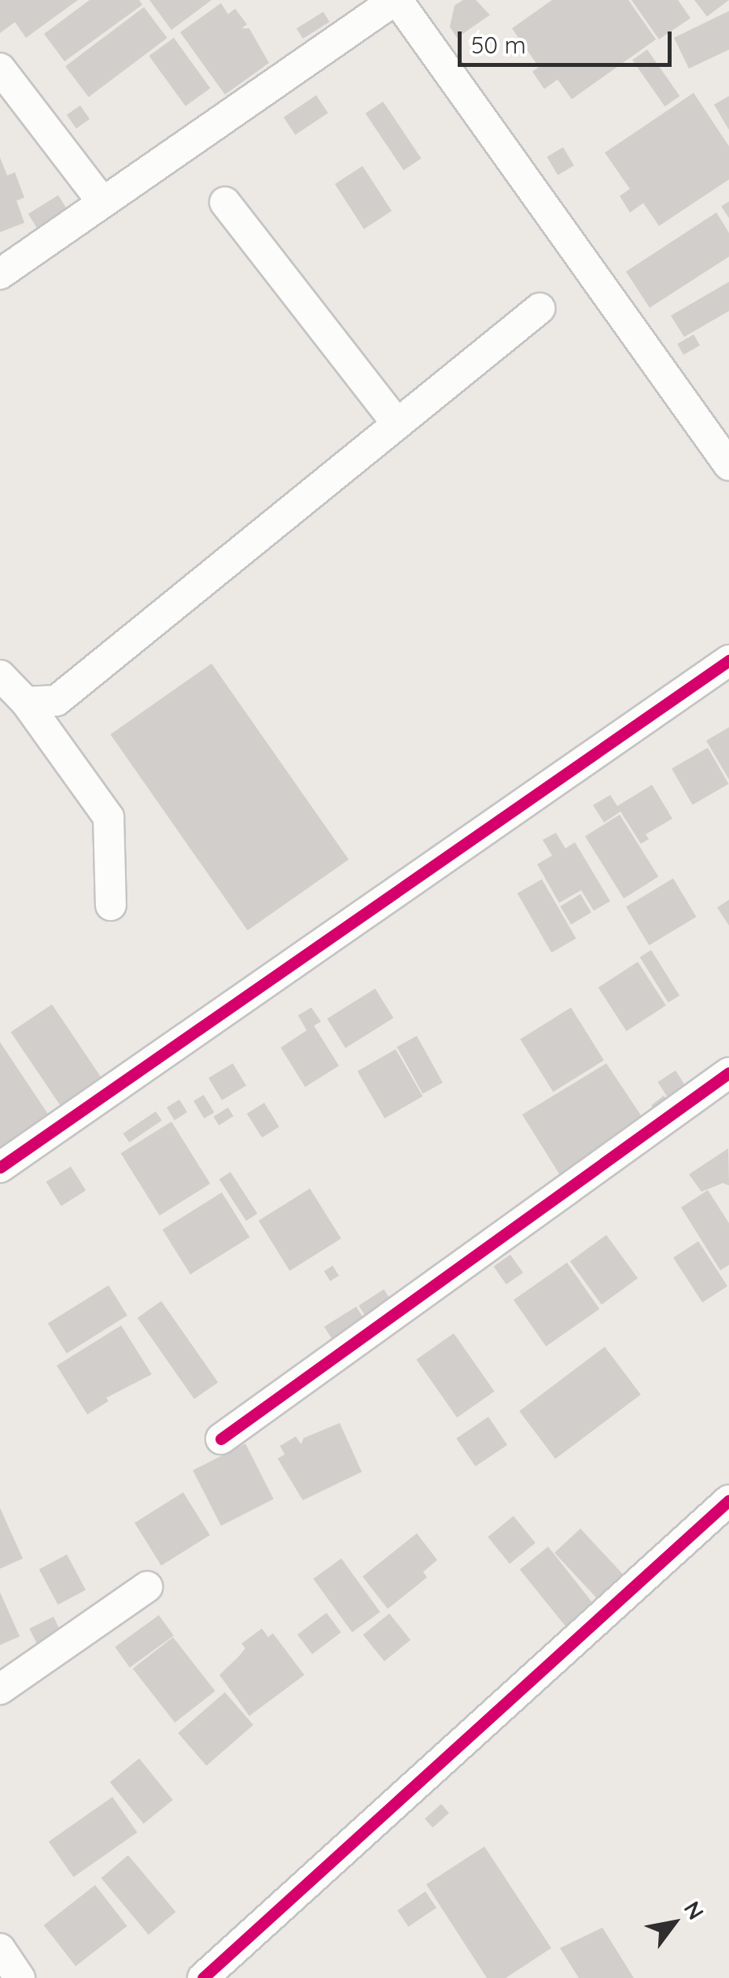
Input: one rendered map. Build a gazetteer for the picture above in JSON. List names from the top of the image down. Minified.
{"scale_bar":"50 m","north":"top right"}
